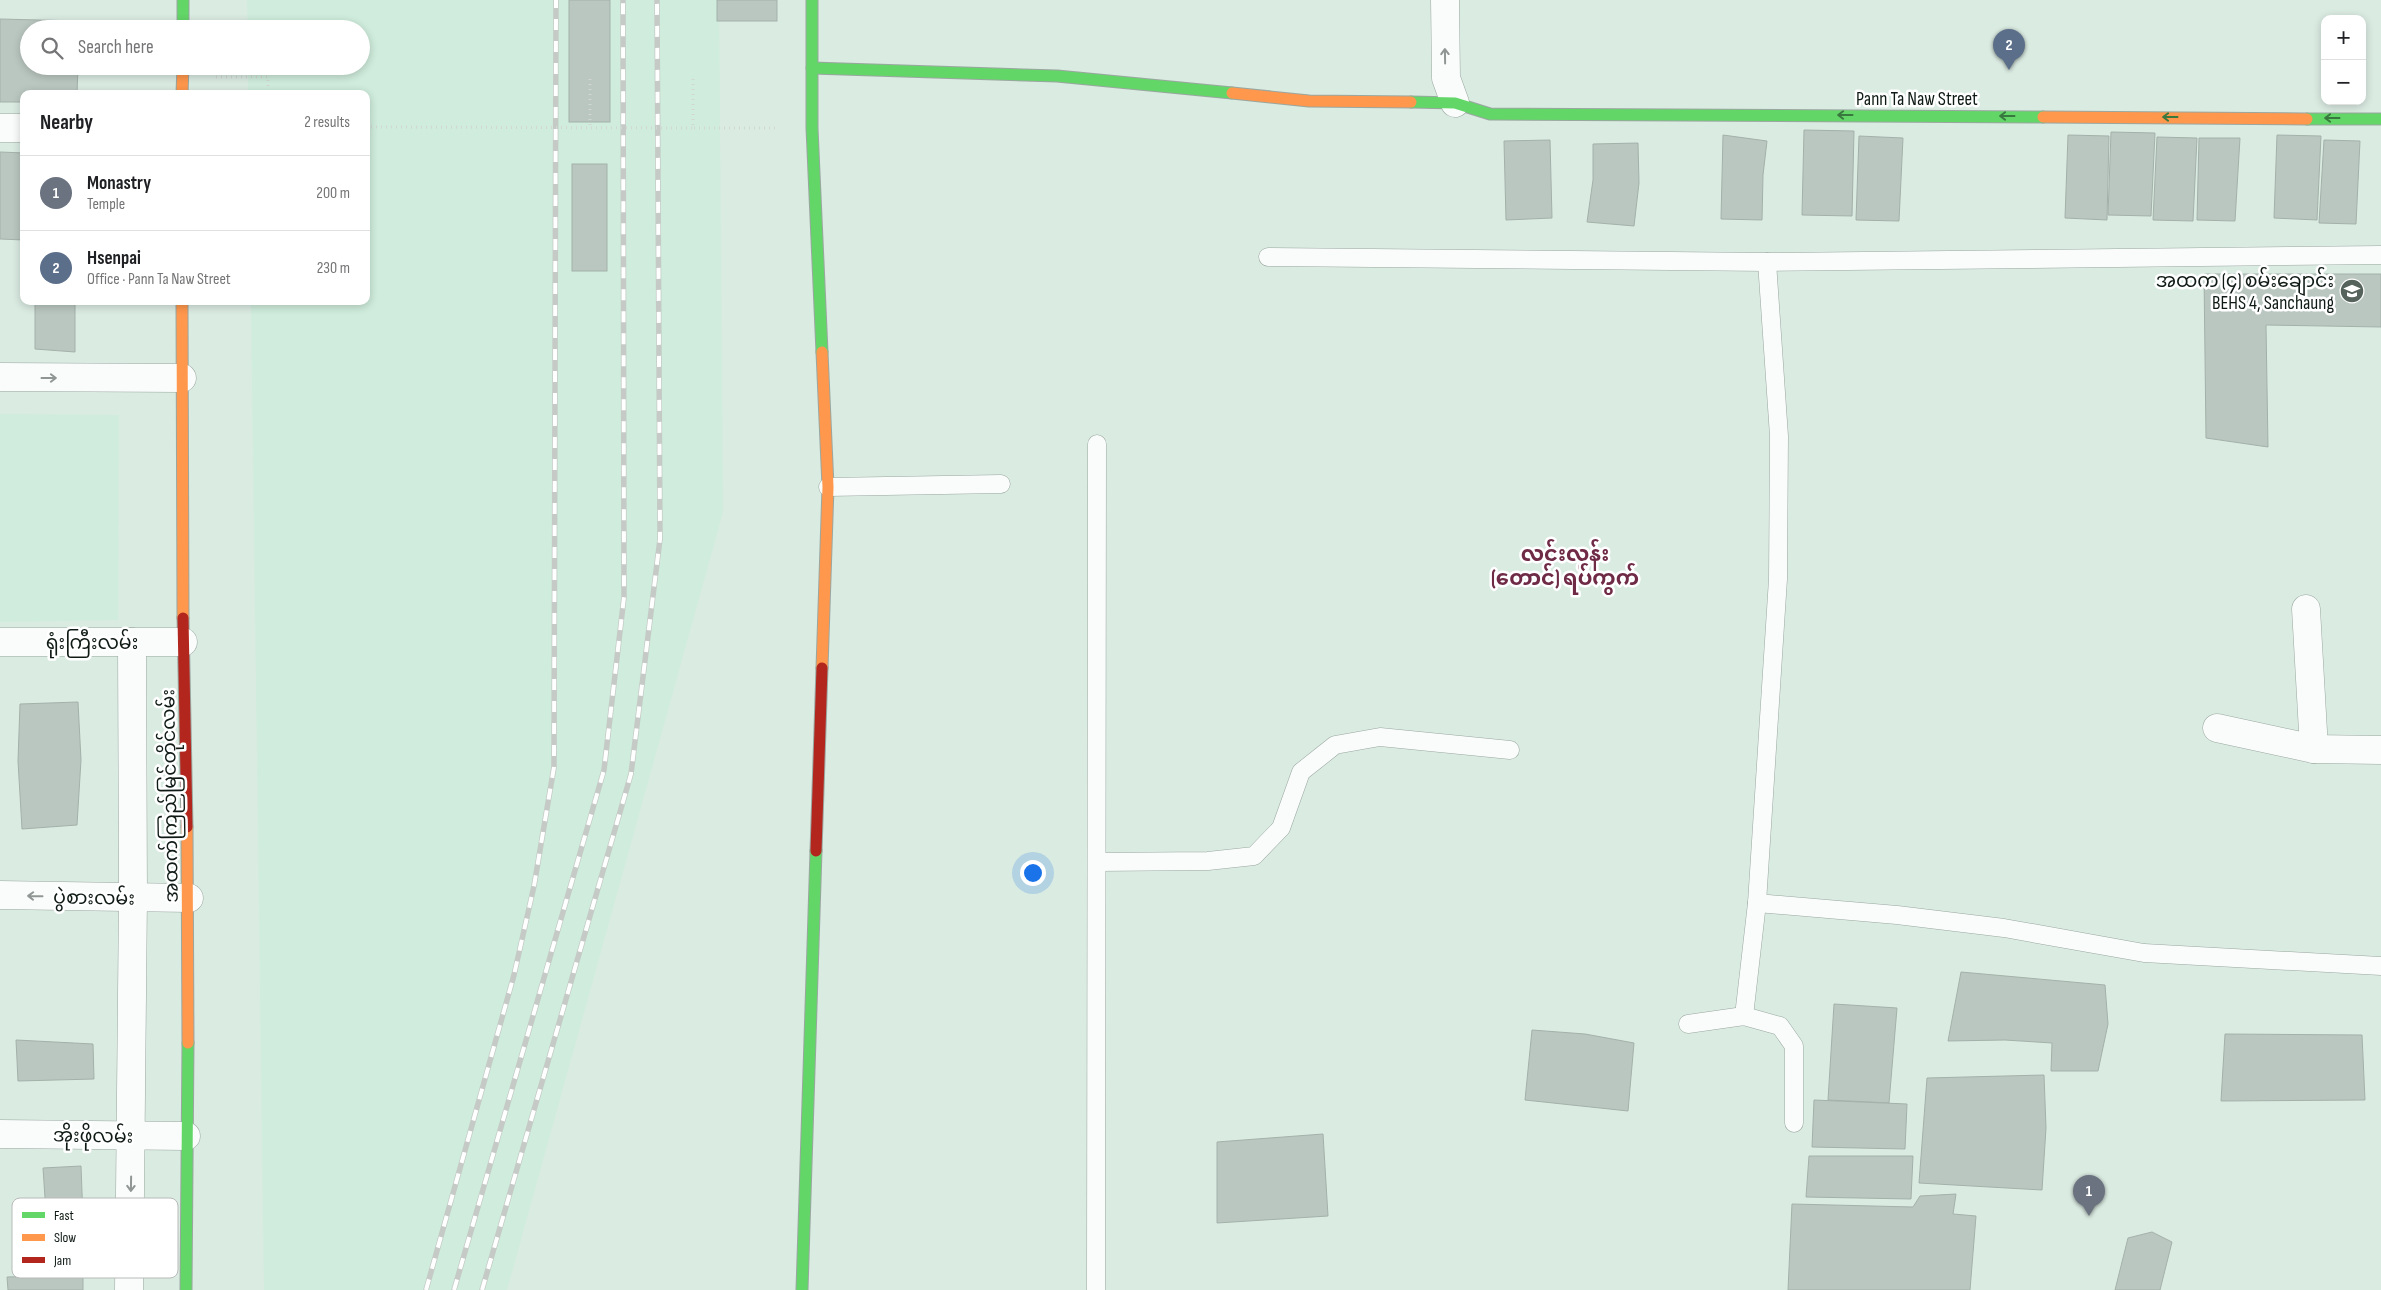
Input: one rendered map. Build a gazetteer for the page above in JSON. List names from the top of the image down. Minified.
{"streets":{"street":["Pann Ta Naw Street","ရုံးကြီးလမ်း","အထက်ကြည်မြင်တိုင်လမ်း","ပွဲစားလမ်း","အိုးဖိုလမ်း"]},"crossings":[["ရုံးကြီးလမ်း","အထက်ကြည်မြင်တိုင်လမ်း"],["အထက်ကြည်မြင်တိုင်လမ်း","ပွဲစားလမ်း"],["အထက်ကြည်မြင်တိုင်လမ်း","အိုးဖိုလမ်း"]],"one_way":["Pann Ta Naw Street","ပွဲစားလမ်း"],"districts":["လင်းလွန်း (တောင်) ရပ်ကွက်"],"places":{"school or university":["အထက (၄) စမ်းချောင်း BEHS 4, Sanchaung"]},"legend":["Fast","Slow","Jam"],"page":{"map_buttons":["+","−"],"search":"Search here","pins":["2","1"],"heading":["Nearby","2 results"],"list":[{"mark":"1","name":"Monastry","note":"Temple","value":"200 m"},{"mark":"2","name":"Hsenpai","note":"Office · Pann Ta Naw Street","value":"230 m"}]}}
